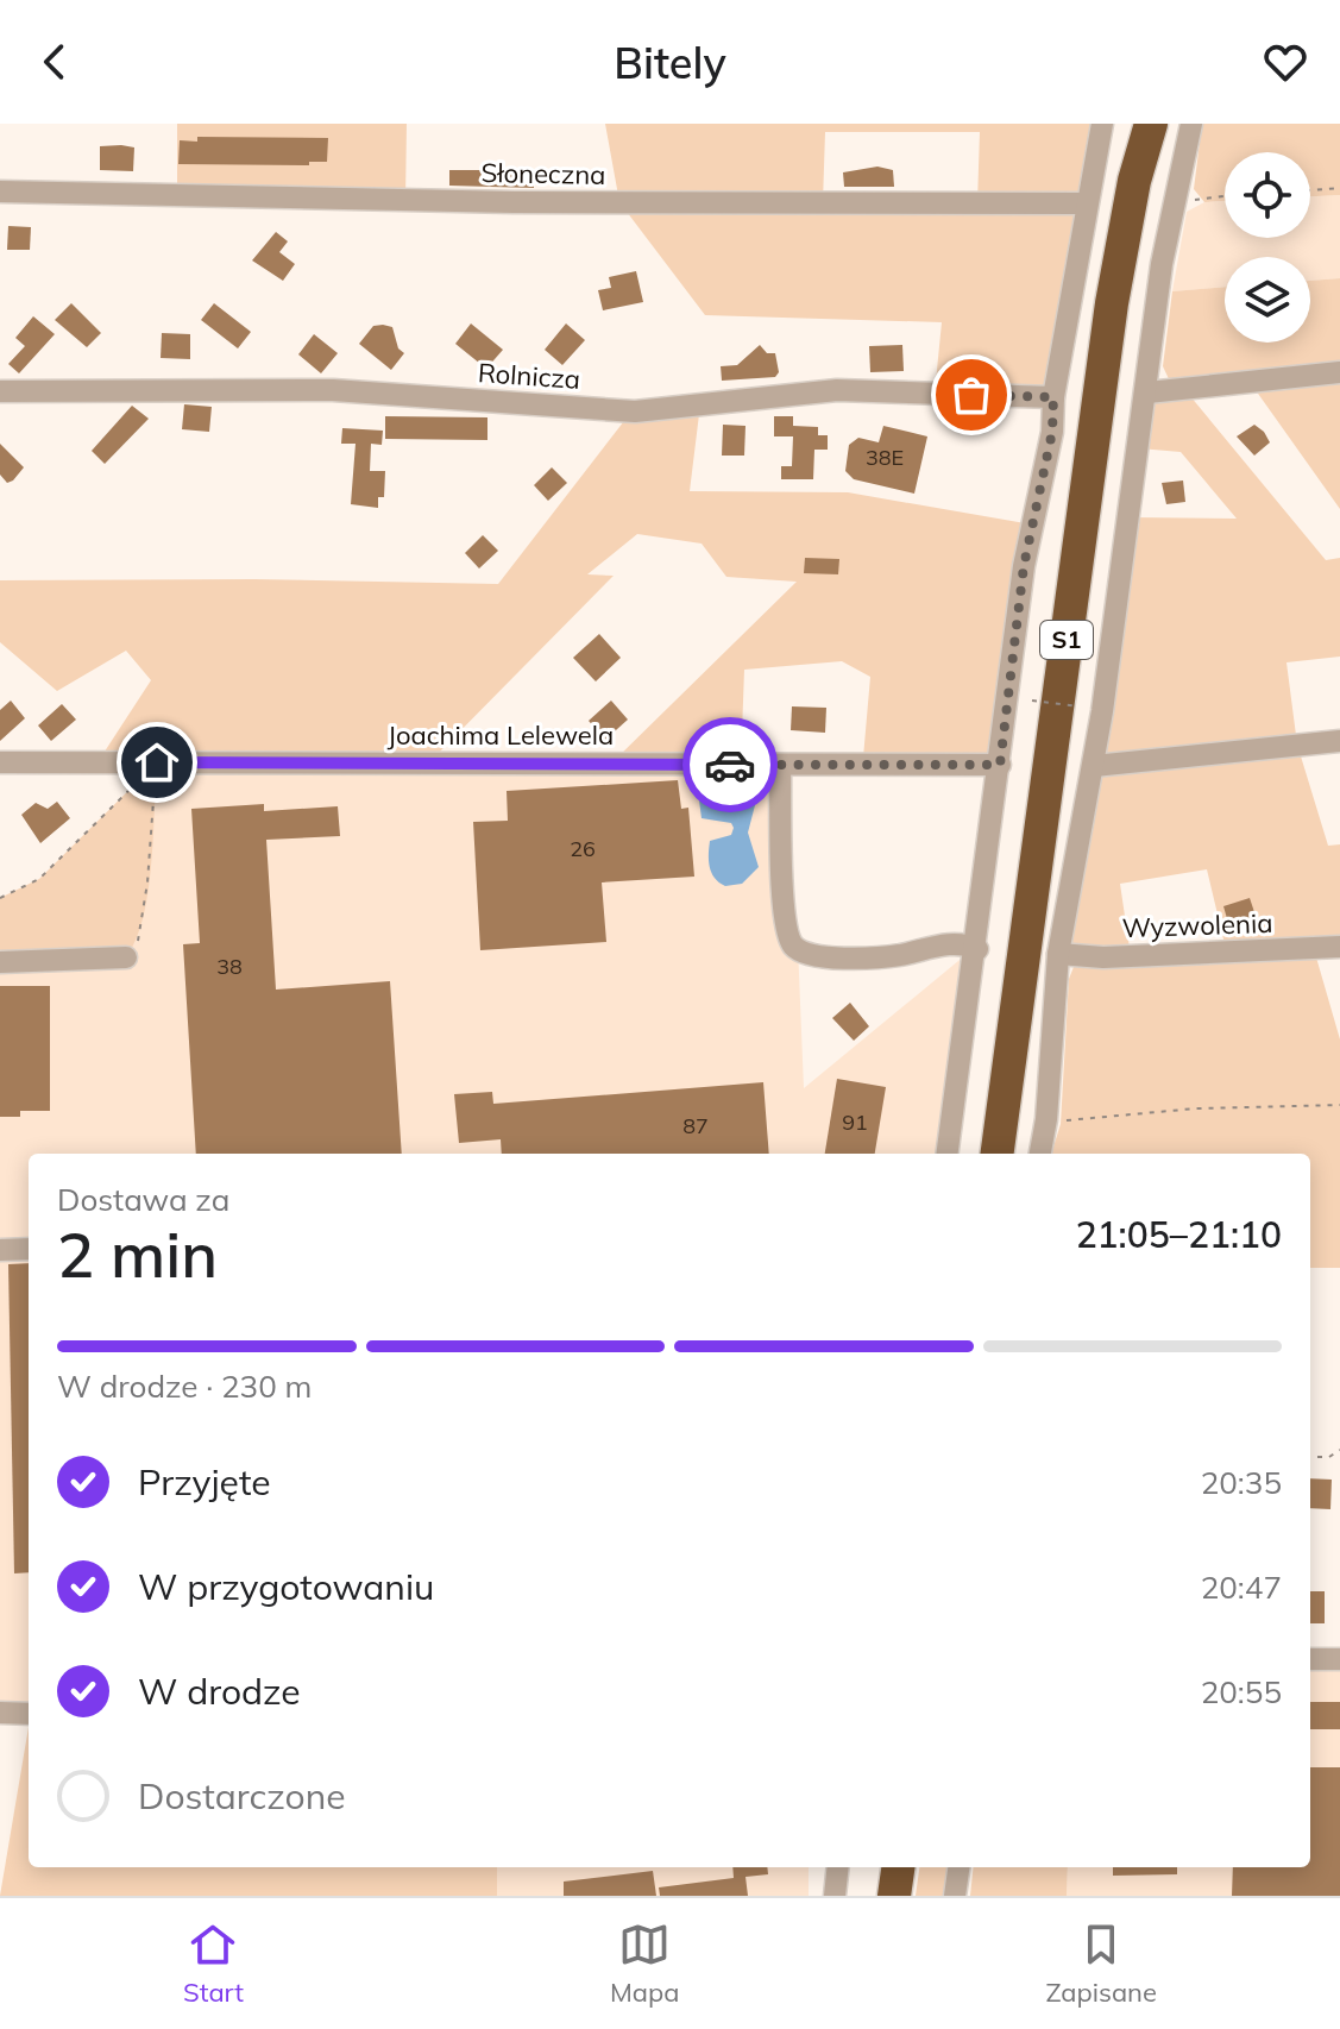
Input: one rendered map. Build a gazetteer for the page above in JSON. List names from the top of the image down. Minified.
{"streets":{"highway":["S1"],"street":["Słoneczna","Rolnicza","Joachima Lelewela","Wyzwolenia"]},"house_numbers":["38E","26","38","91","87"],"page":{"header":"Bitely","heading":["2 min","Dostawa za","21:05–21:10"],"bar":"W drodze · 230 m","list":[["Przyjęte","20:35"],["W przygotowaniu","20:47"],["W drodze","20:55"],"Dostarczone"],"tabs":["Start","Mapa","Zapisane"]}}
